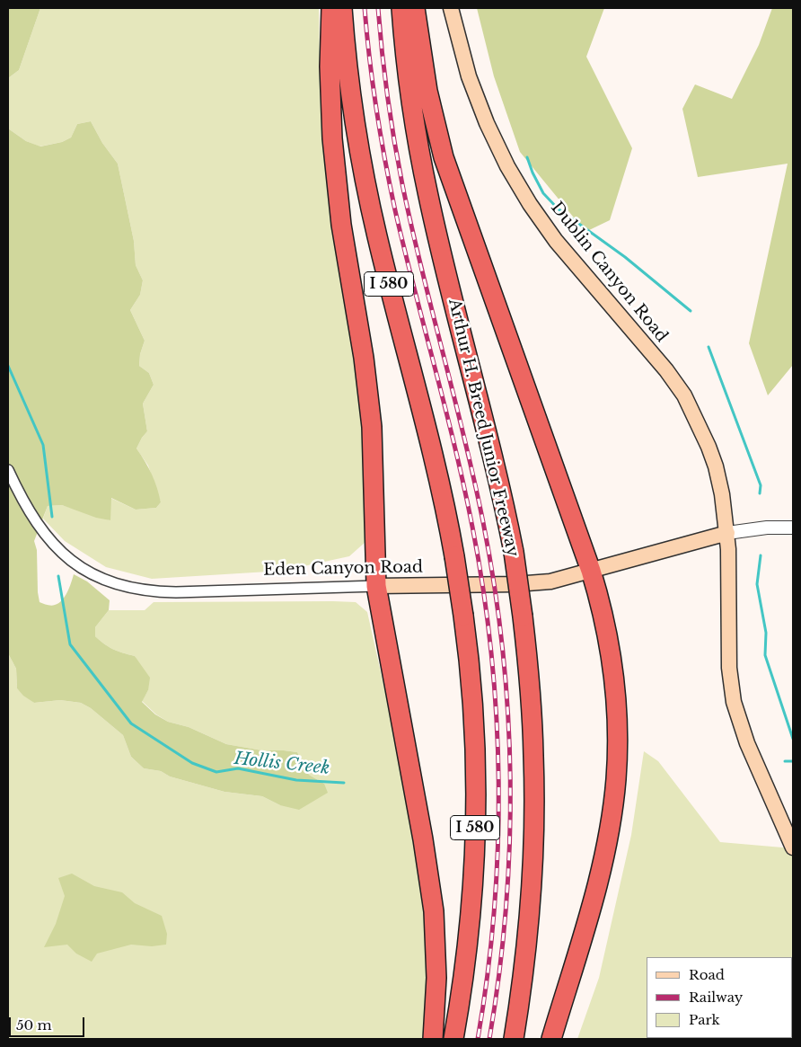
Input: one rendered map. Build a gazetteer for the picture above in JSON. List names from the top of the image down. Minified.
{"streets":{"highway":["I 580","Arthur H. Breed Junior Freeway"],"main road":["Dublin Canyon Road","Eden Canyon Road"]},"crossings":[["Dublin Canyon Road","Eden Canyon Road"]],"water":["Hollis Creek"],"legend":["Road","Railway","Park"],"scale_bar":"50 m"}
